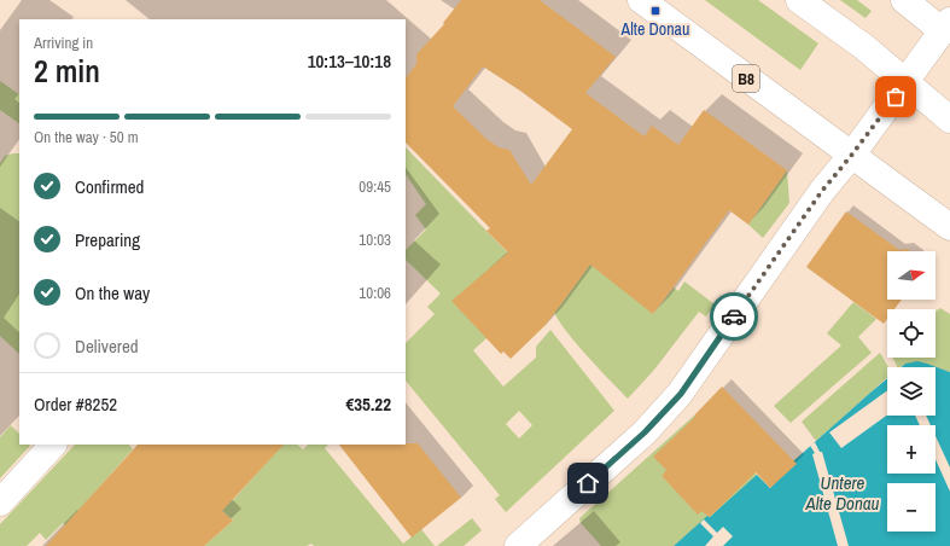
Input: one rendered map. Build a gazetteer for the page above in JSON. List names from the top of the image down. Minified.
{"streets":{"main road":["B8"]},"water":["Untere Alte Donau"],"places":{"transit":["Alte Donau"]},"north":"right","page":{"heading":["2 min","Arriving in","10:13–10:18"],"panel":["Order #8252","€35.22"],"bar":"On the way · 50 m","list":[["Confirmed","09:45"],["Preparing","10:03"],["On the way","10:06"],"Delivered"],"map_buttons":["+","−"]}}
